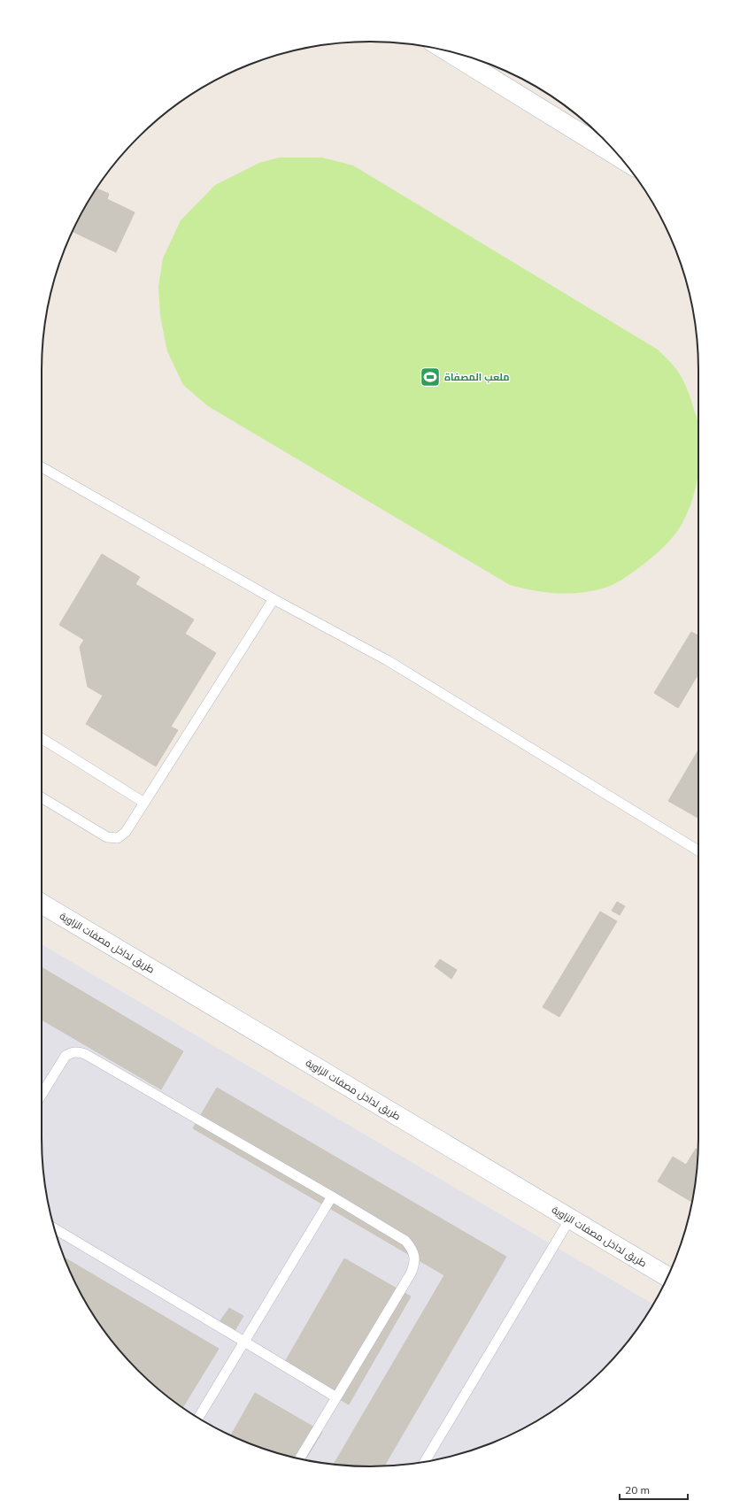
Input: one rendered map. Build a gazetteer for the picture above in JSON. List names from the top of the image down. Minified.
{"streets":{"street":["طريق لداخل مصفات الزاوية"]},"places":{"sports":["ملعب المصفاة"]},"scale_bar":"20 m"}
